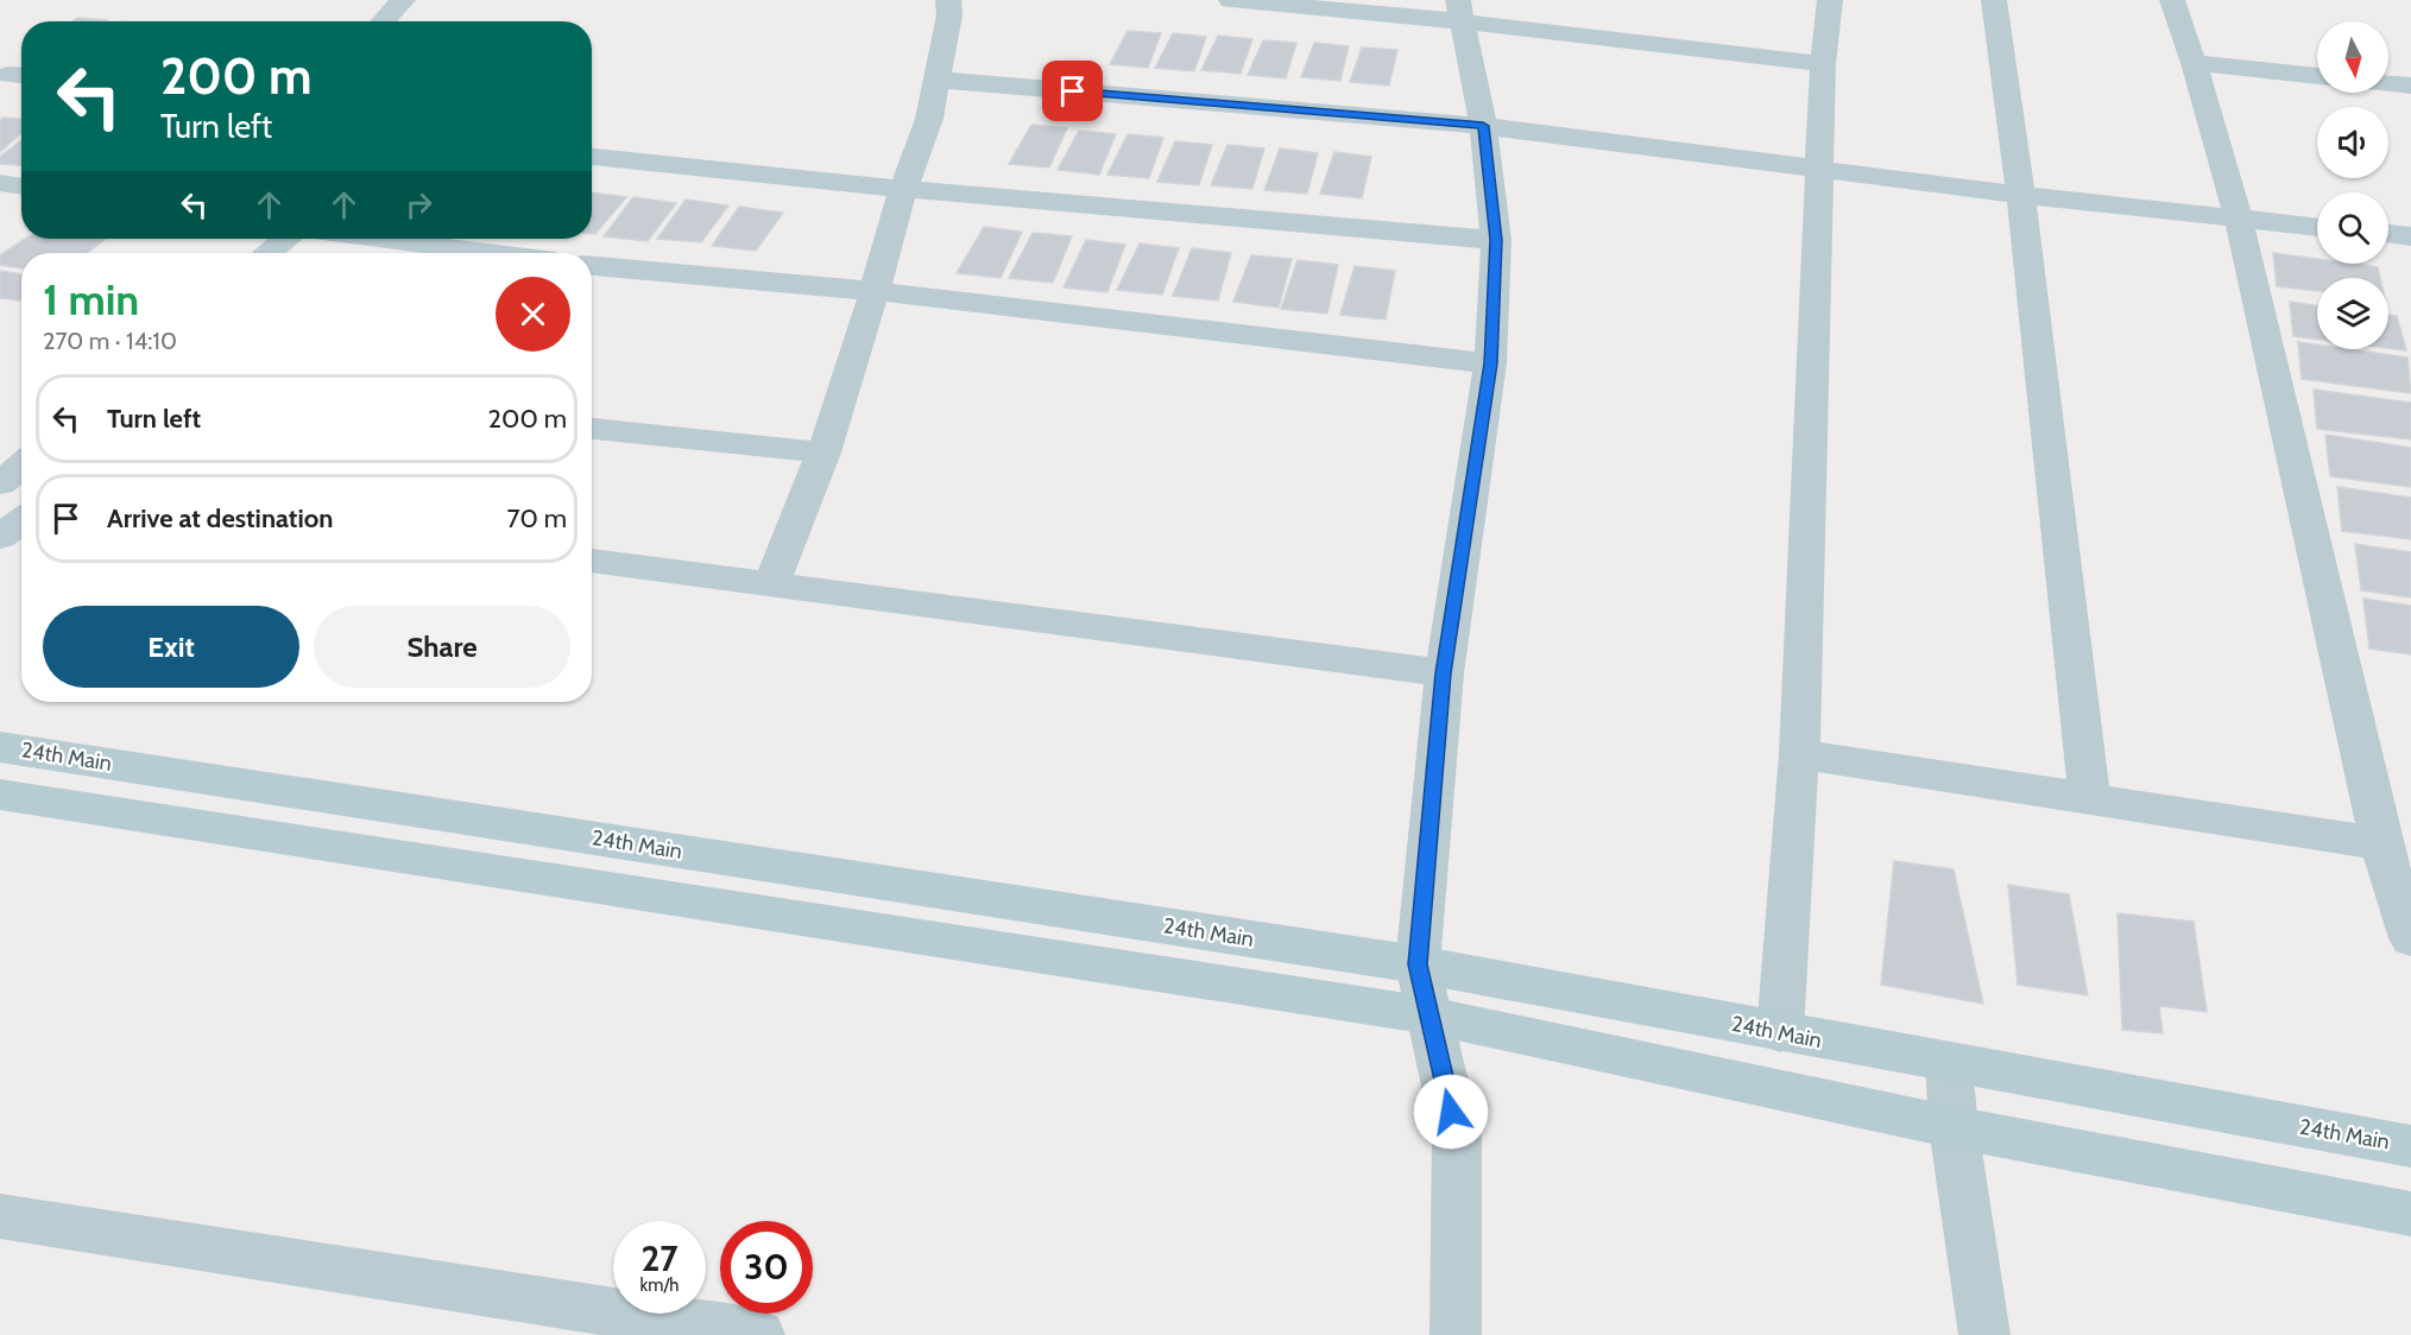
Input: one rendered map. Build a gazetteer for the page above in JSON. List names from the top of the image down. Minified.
{"streets":{"street":["24th Main"]},"north":"bottom","page":{"turn":["200 m","Turn left"],"heading":["1 min","270 m · 14:10"],"list":[{"name":"Turn left","value":"200 m"},{"name":"Arrive at destination","value":"70 m"}],"buttons":["Exit","Share"],"speed":"27 km/h","limit":"30"}}
